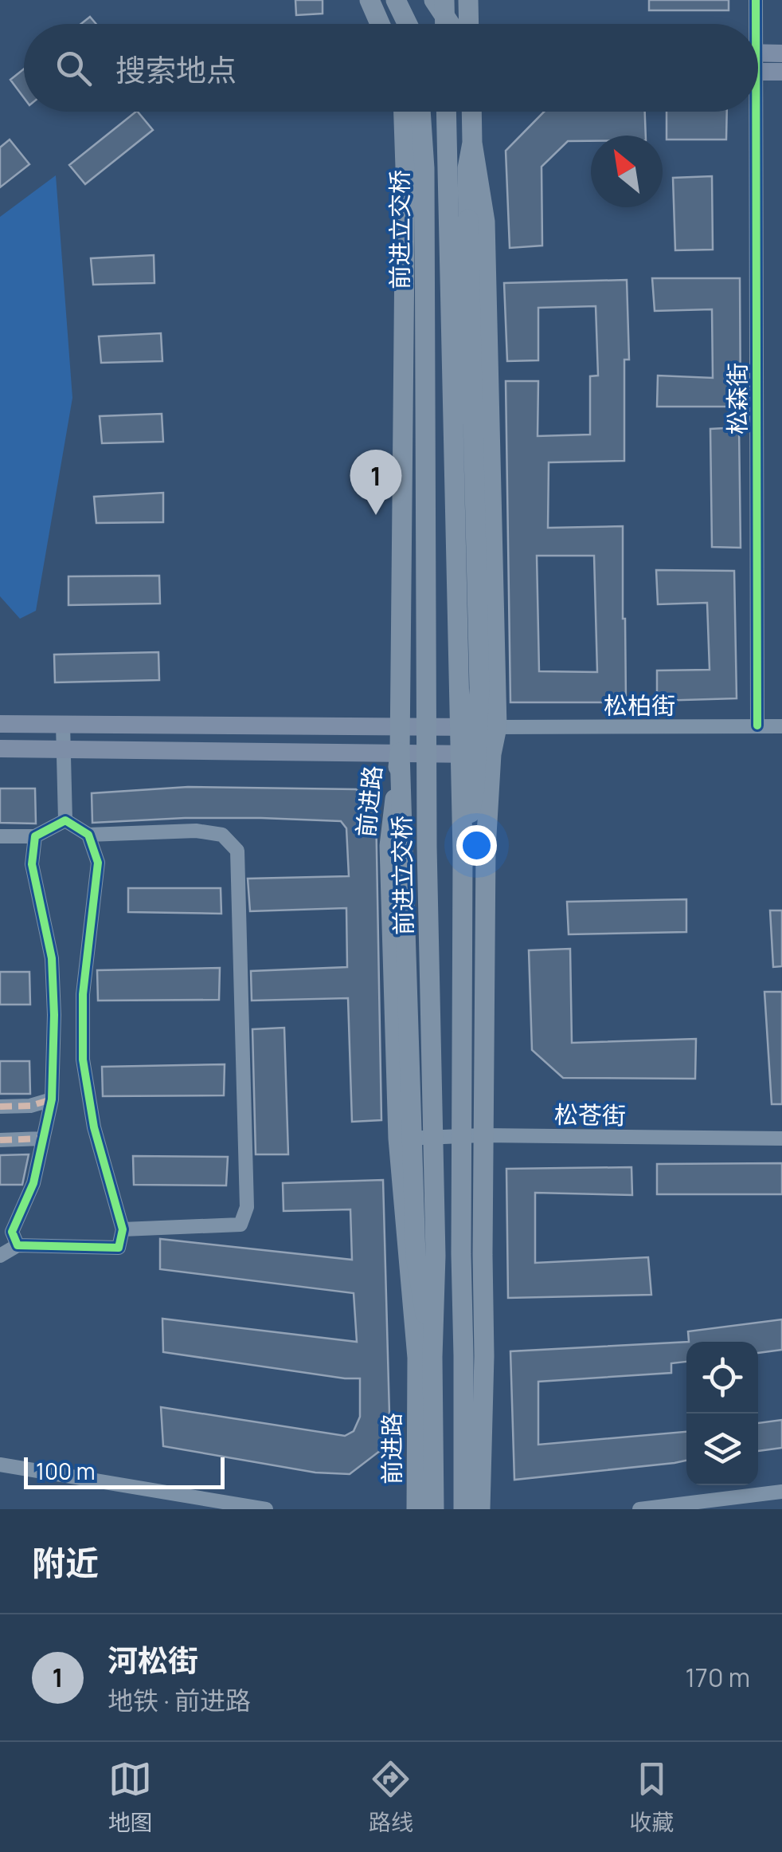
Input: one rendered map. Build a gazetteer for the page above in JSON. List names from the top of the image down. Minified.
{"streets":{"highway":["前进立交桥","前进路"],"street":["松森街","松柏街","松苍街"]},"crossings":[["松森街","松柏街"],["前进路","松苍街"]],"scale_bar":"100 m","north":"top left","page":{"search":"搜索地点","pins":"1","scale":"100 m","heading":"附近","list":[{"mark":"1","name":"河松街","note":"地铁 · 前进路","value":"170 m"}],"nav":["地图","路线","收藏"]}}
